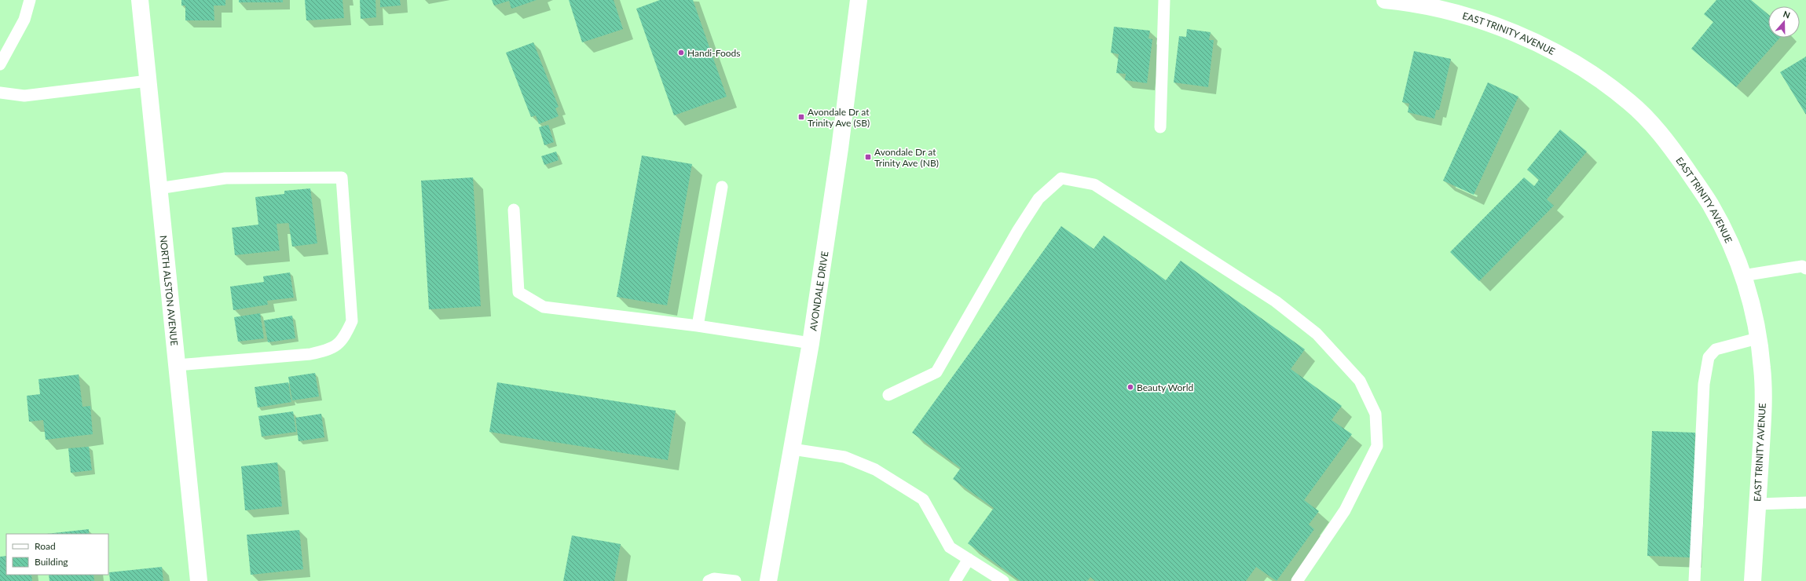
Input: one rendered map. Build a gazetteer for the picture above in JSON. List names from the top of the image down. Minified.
{"streets":{"street":["EAST TRINITY AVENUE","NORTH ALSTON AVENUE","AVONDALE DRIVE"]},"places":{"other":["Handi-Foods","Beauty World"],"transit":["Avondale Dr at Trinity Ave (SB)","Avondale Dr at Trinity Ave (NB)"]},"legend":["Road","Building"],"north":"top"}
